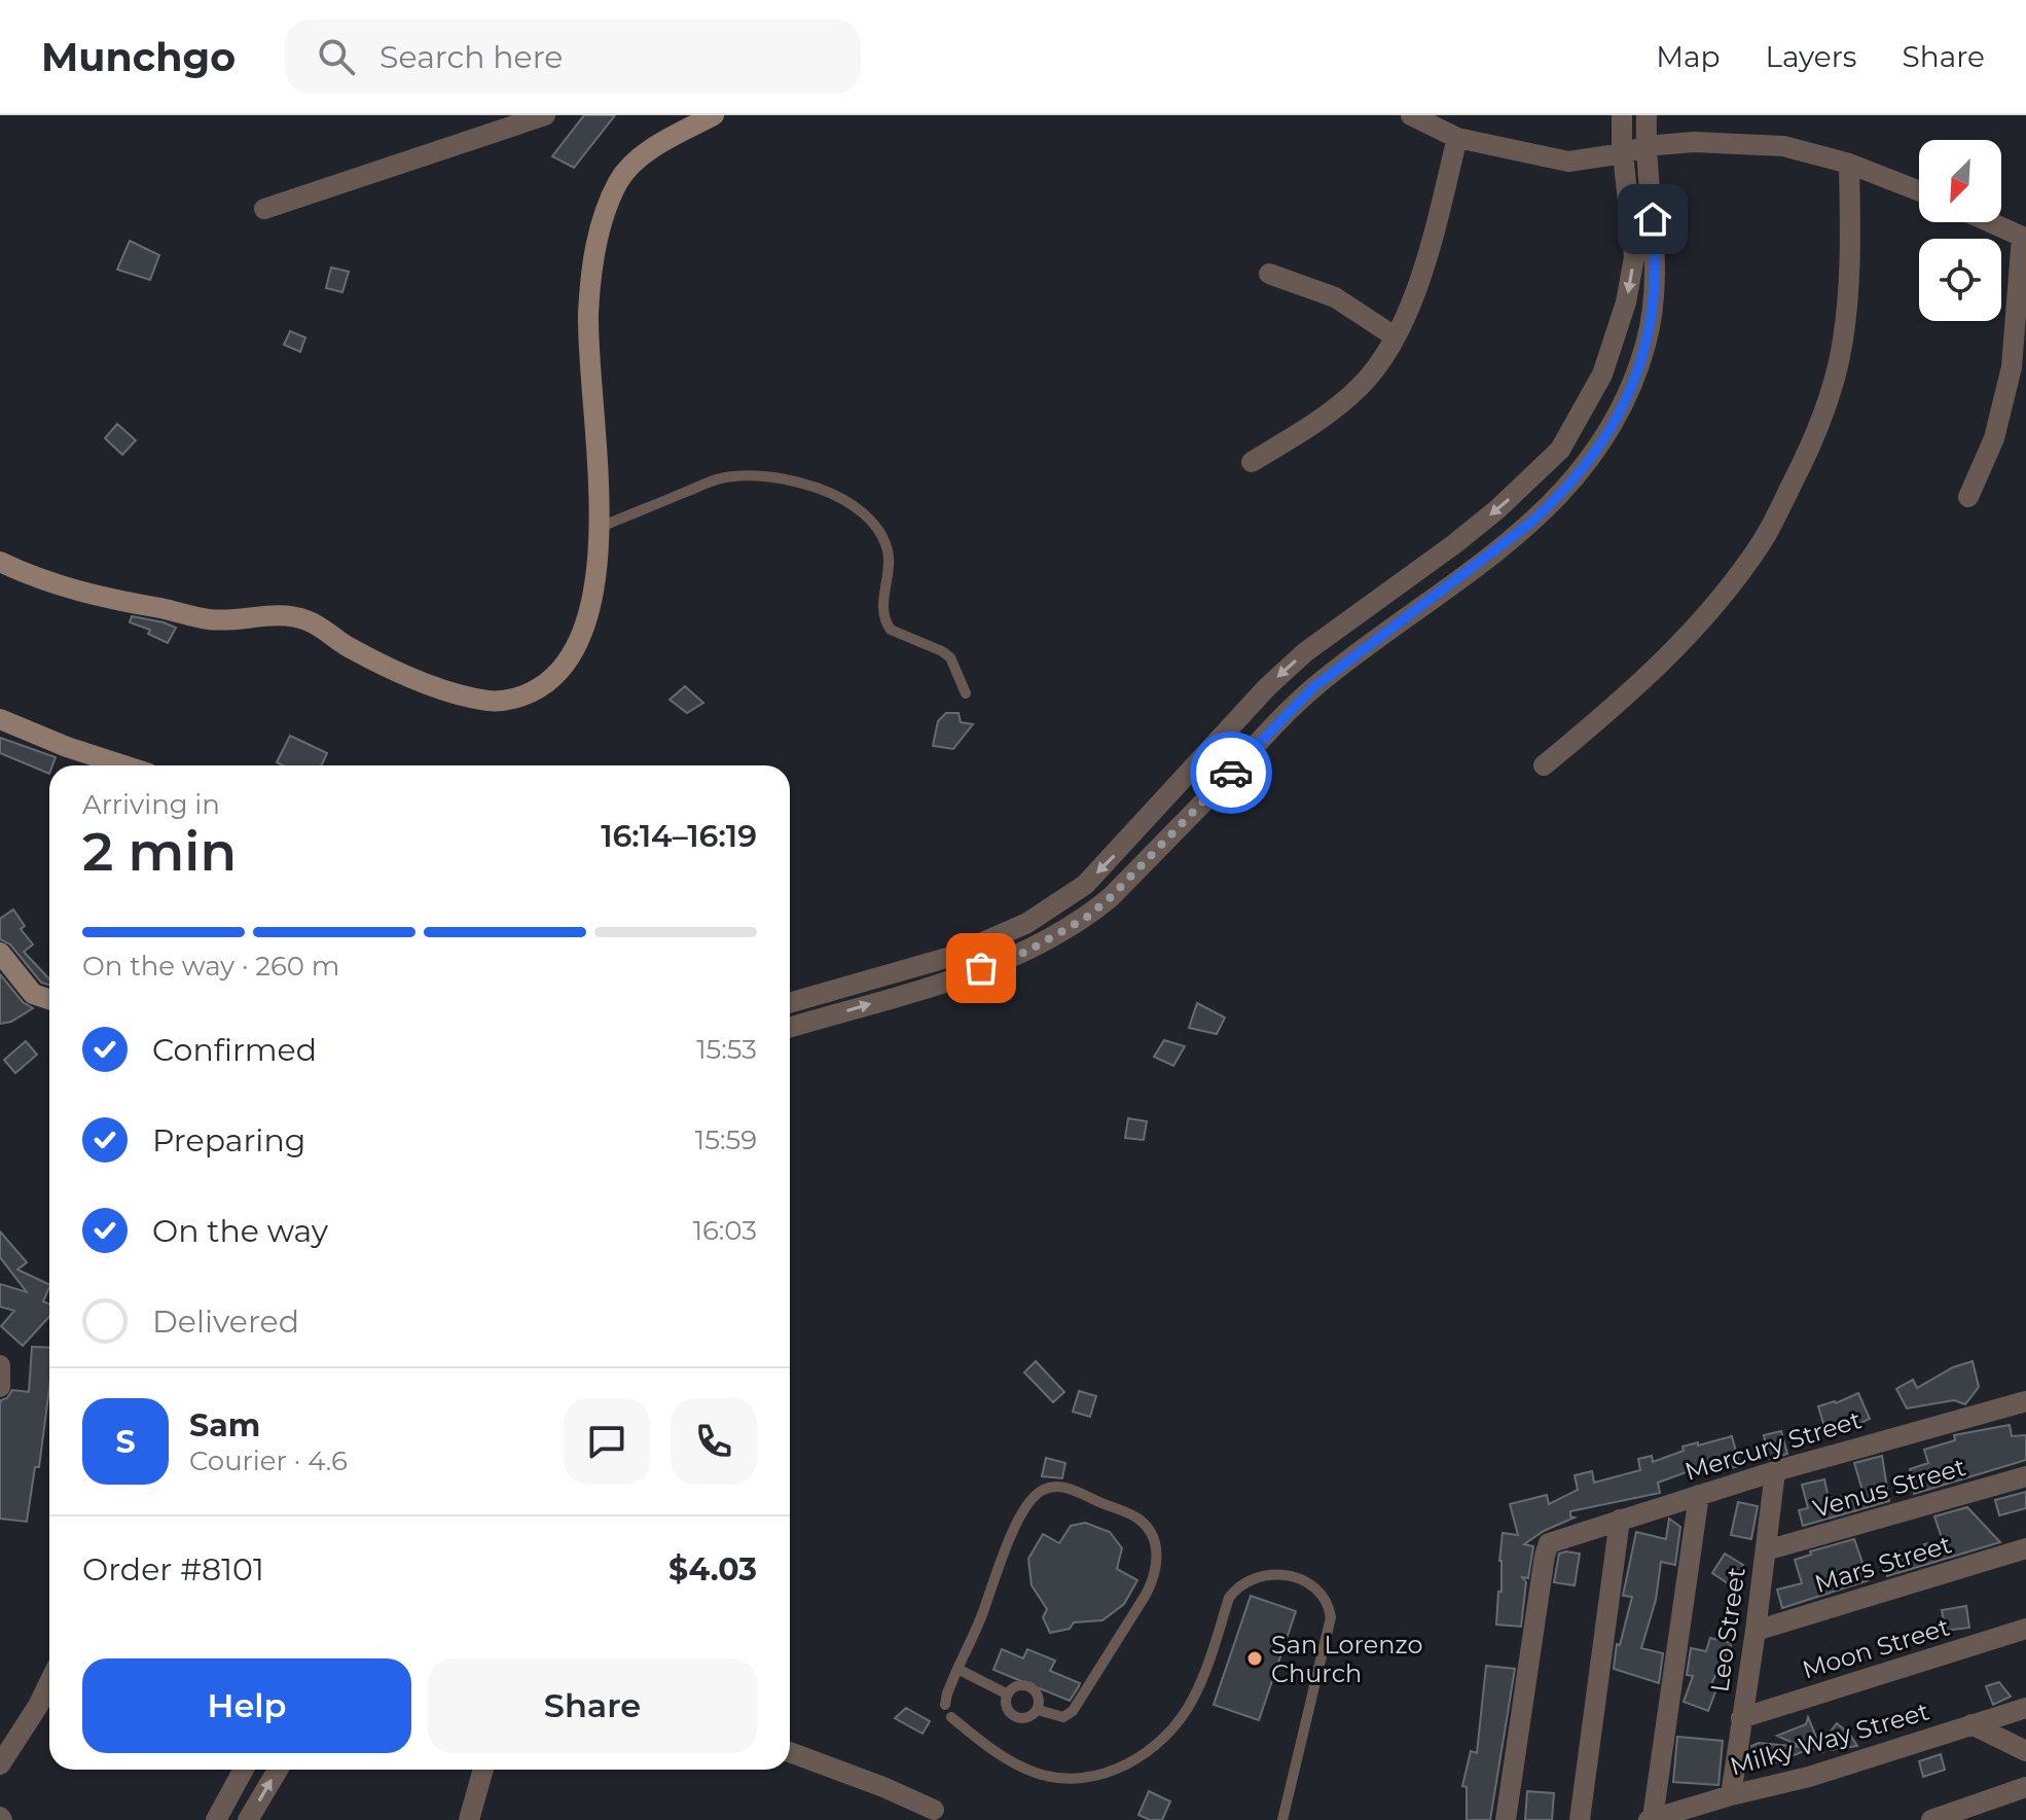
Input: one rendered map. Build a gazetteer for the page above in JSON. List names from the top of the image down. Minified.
{"streets":{"street":["Mercury Street","Venus Street","Mars Street","Leo Street","Moon Street","Milky Way Street"]},"crossings":[["Mercury Street","Leo Street"],["Venus Street","Leo Street"],["Mars Street","Leo Street"],["Leo Street","Moon Street"],["Leo Street","Milky Way Street"]],"places":["San Lorenzo Church"],"north":"bottom left","page":{"header":"Munchgo","search":"Search here","nav":["Map","Layers","Share"],"heading":["2 min","Arriving in","16:14–16:19"],"panel":["Sam","Courier · 4.6","Order #8101","$4.03"],"bar":"On the way · 260 m","list":[["Confirmed","15:53"],["Preparing","15:59"],["On the way","16:03"],"Delivered"],"round":"S","buttons":["Help","Share"]}}
